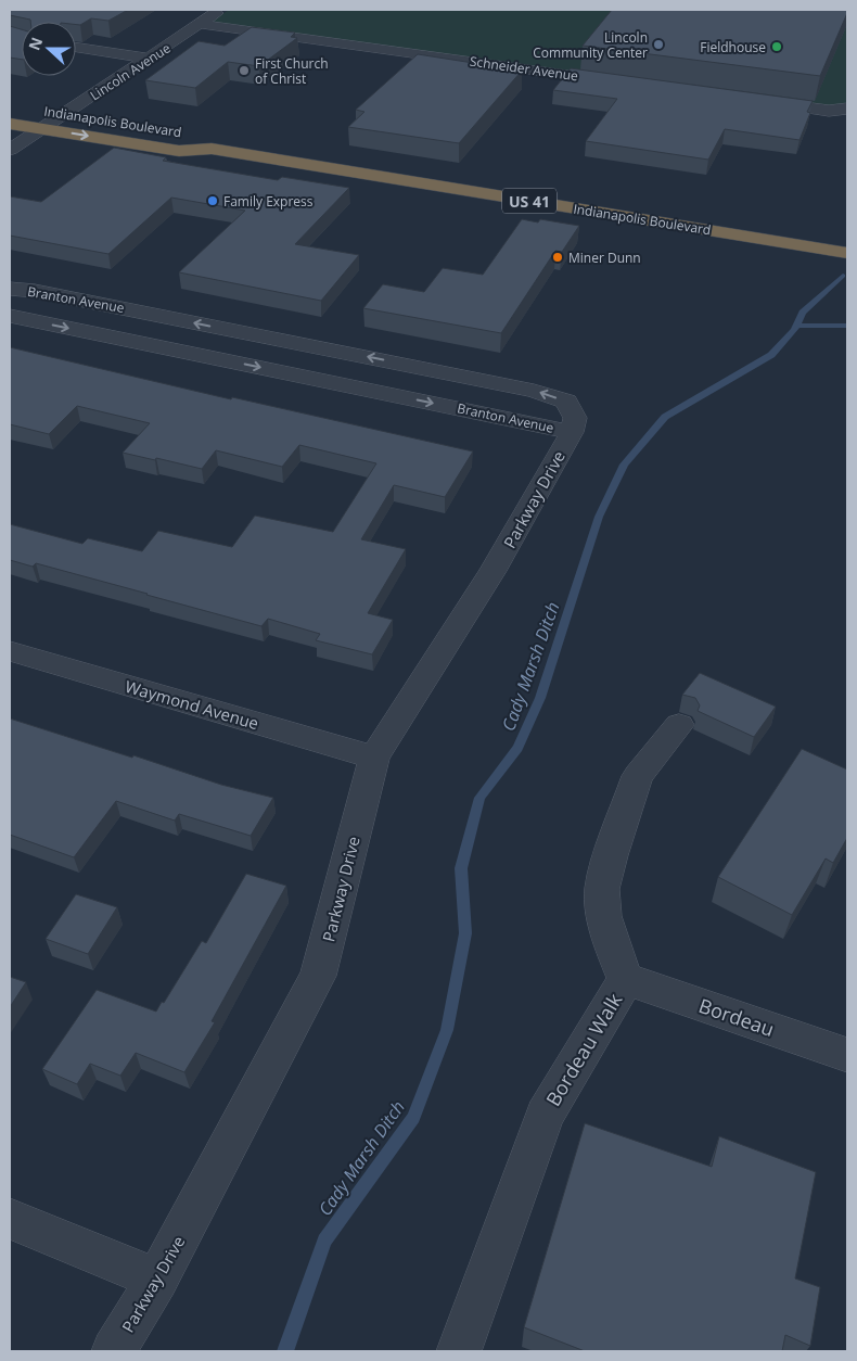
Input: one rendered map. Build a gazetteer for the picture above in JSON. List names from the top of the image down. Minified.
{"streets":{"highway":["Indianapolis Boulevard","US 41"],"street":["Schneider Avenue","Lincoln Avenue","Branton Avenue","Parkway Drive","Waymond Avenue","Bordeau","Bordeau Walk"]},"crossings":[["Schneider Avenue","Lincoln Avenue"],["Lincoln Avenue","Indianapolis Boulevard"],["Branton Avenue","Parkway Drive"],["Parkway Drive","Waymond Avenue"],["Bordeau","Bordeau Walk"]],"water":["Cady Marsh Ditch"],"places":["Lincoln Community Center","Fieldhouse","First Church of Christ","Family Express","Miner Dunn"],"north":"left"}
